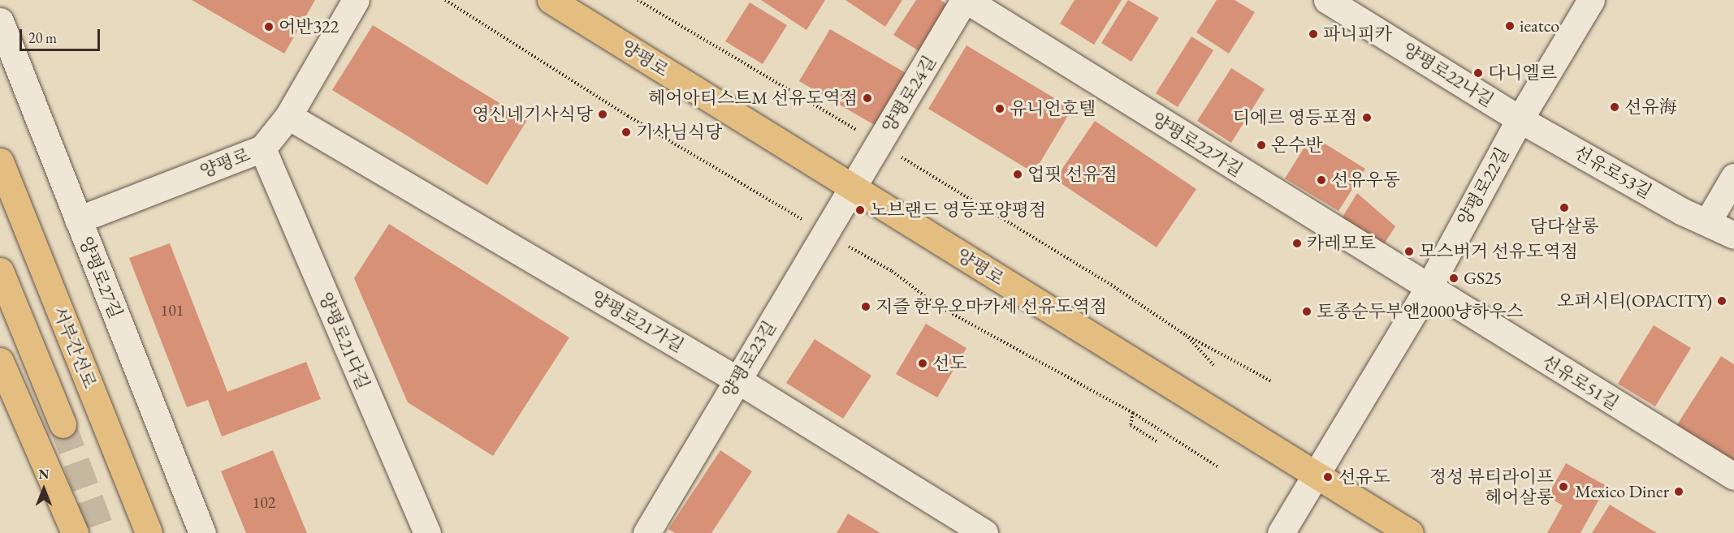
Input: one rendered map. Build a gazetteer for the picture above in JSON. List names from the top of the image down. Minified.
{"streets":{"main road":["양평로","서부간선로"],"street":["양평로22나길","양평로24길","양평로22가길","선유로53길","양평로22길","양평로27길","양평로21가길","양평로21다길","양평로23길","선유로51길"]},"crossings":[["양평로","양평로24길"],["양평로","양평로22길"],["양평로","양평로27길"],["양평로","양평로21가길"],["양평로","양평로21다길"],["양평로","양평로23길"],["양평로22나길","선유로53길"],["양평로22나길","양평로22길"],["양평로24길","양평로22가길"],["양평로24길","양평로23길"],["양평로22가길","양평로22길"],["양평로22가길","선유로51길"],["선유로53길","양평로22길"],["양평로22길","선유로51길"],["양평로21가길","양평로23길"]],"places":["ieatco","어반322","파니피카","다니엘르","헤어아티스트M 선유도역점","선유海","유니언호텔","영신네기사식당","디에르 영등포점","기사님식당","온수반","업핏 선유점","선유우동","담다살롱","노브랜드 영등포양평점","카레모토","모스버거 선유도역점","GS25","오퍼시티(OPACITY)","지즐 한우오마카세 선유도역점","토종순두부앤2000냥하우스","선도","선유도","정성 뷰티라이프 헤어살롱","Mexico Diner"],"house_numbers":["101","102"],"scale_bar":"20 m","north":"top"}
